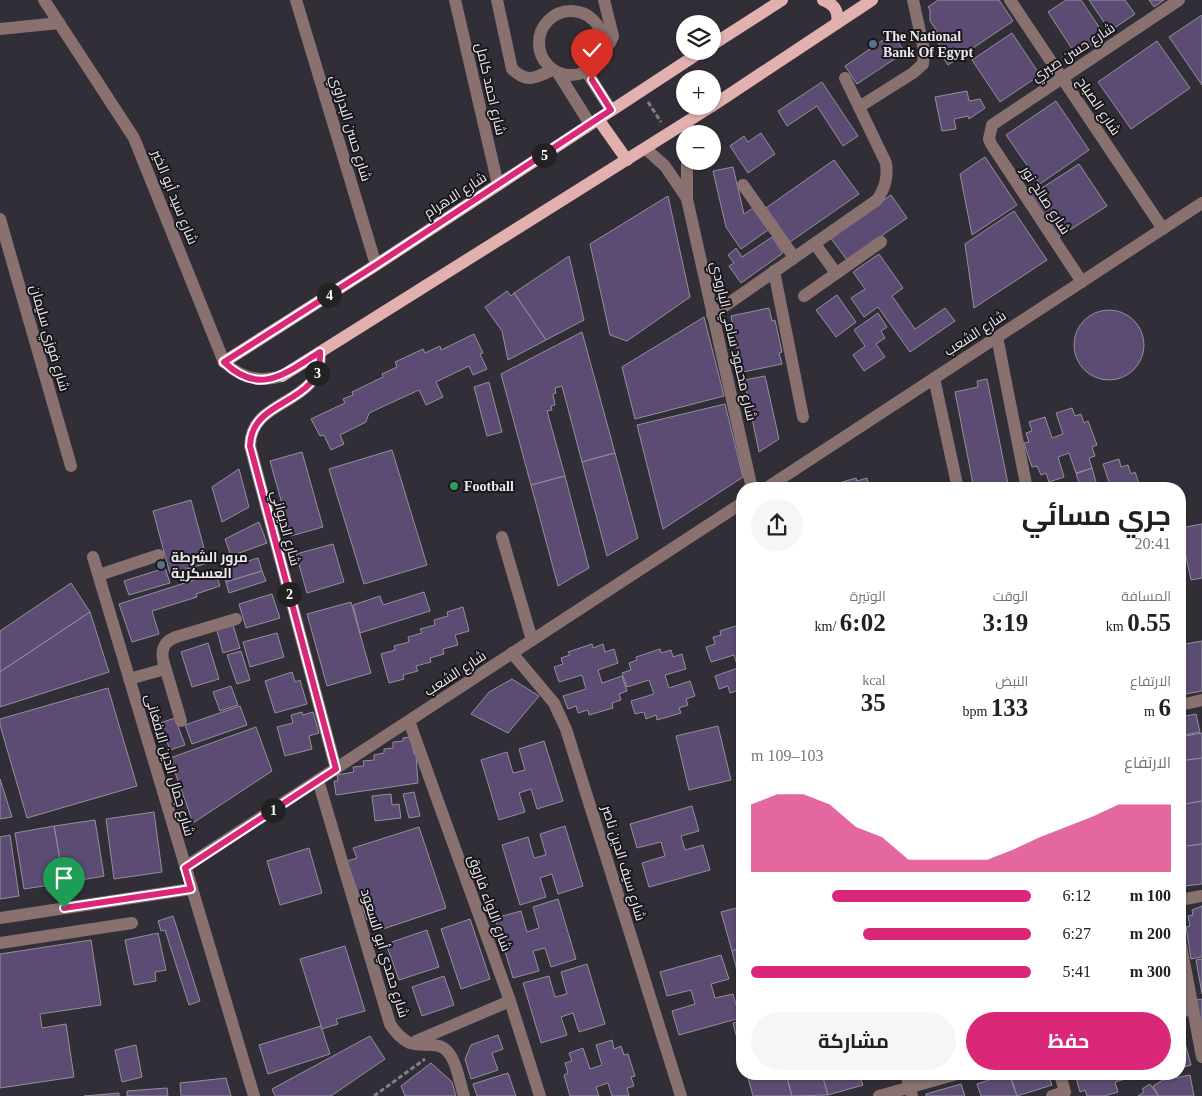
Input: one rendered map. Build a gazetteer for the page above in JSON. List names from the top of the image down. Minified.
{"streets":{"main road":["شارع الاهرام"],"street":["شارع حسن صبري","شارع احمد كامل","شارع الصباح","شارع حسن البدراوي","شارع سيد أبو الخير","شارع صالح نور","شارع الشعب","شارع فوزي سليمان","شارع محمود سامي البارودي","شارع الديواني","شارع جمال الدين الافغانى","شارع سيف الدين ناصر","شارع اللواء فاروق","شارع حمدي أبو السعود"]},"crossings":[["شارع حسن صبري","شارع الصباح"],["شارع حسن صبري","شارع صالح نور"],["شارع احمد كامل","شارع الاهرام"],["شارع الصباح","شارع الشعب"],["شارع حسن البدراوي","شارع الاهرام"],["شارع الاهرام","شارع سيد أبو الخير"],["شارع صالح نور","شارع الشعب"],["شارع الشعب","شارع الديواني"],["شارع الشعب","شارع جمال الدين الافغانى"],["شارع الشعب","شارع سيف الدين ناصر"],["شارع الشعب","شارع اللواء فاروق"],["شارع الشعب","شارع حمدي أبو السعود"]],"places":["The National Bank Of Egypt","Football","مرور الشرطة العسكرية"],"page":{"map_buttons":["+","−"],"pins":["5","4","3","2","1"],"heading":["جري مسائي","20:41"],"stats":[["المسافة","0.55 km"],["الوقت","3:19"],["الوتيرة","6:02 /km"],["الارتفاع","6 m"],["النبض","133 bpm"],["kcal","35"]],"chart":["الارتفاع","103–109 m"],"list":[{"name":"100 m","note":"6:12"},{"name":"200 m","note":"6:27"},{"name":"300 m","note":"5:41"}],"buttons":["حفظ","مشاركة"]}}
